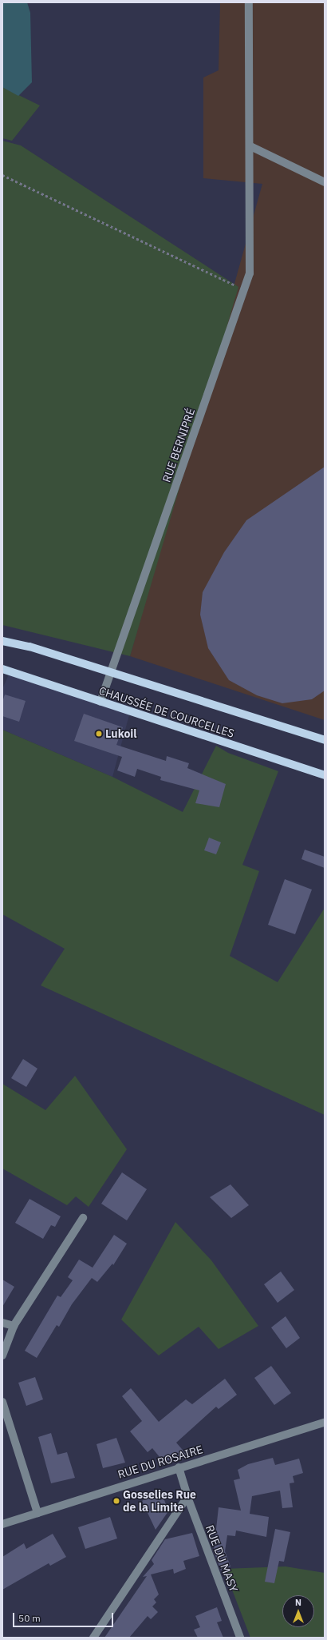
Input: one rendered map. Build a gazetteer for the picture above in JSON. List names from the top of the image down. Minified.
{"streets":{"main road":["CHAUSSÉE DE COURCELLES"],"street":["RUE BERNIPRÉ","RUE DU ROSAIRE","RUE DU MASY"]},"crossings":[["RUE BERNIPRÉ","CHAUSSÉE DE COURCELLES"],["RUE DU ROSAIRE","RUE DU MASY"]],"places":["Lukoil","Gosselies Rue de la Limite"],"scale_bar":"50 m","north":"top"}
